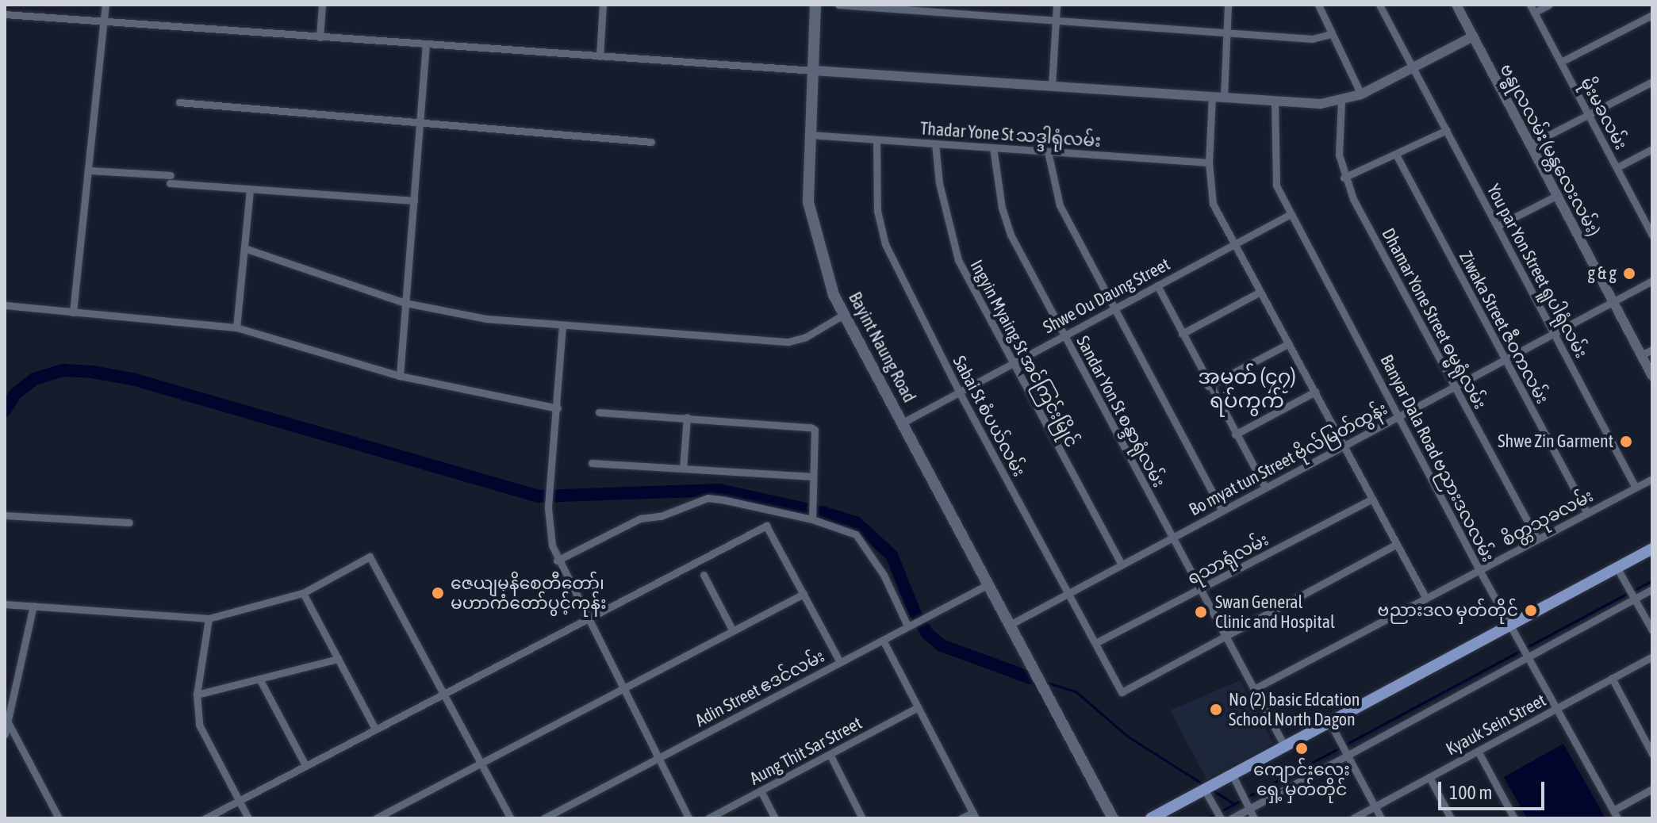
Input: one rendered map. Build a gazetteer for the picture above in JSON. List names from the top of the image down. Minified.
{"streets":{"main road":["Bayint Naung Road"],"street":["မိုးမခလမ်း","Thadar Yone St သဒ္ဒါရုံလမ်း","ဗန္ဓုလလမ်း (မန္တလေးလမ်း)","You par Yon Street ရူပါရုံလမ်း","Shwe Ou Daung Street","Dhamar Yone Street ဓမ္မရုံလမ်း","Ziwaka Street ဇီဝကလမ်း","Ingyin Myaing St အင်ကြင်းမြိုင်","Sandar Yon St စန္ဒာရုံလမ်း","Sabai St စံပယ်လမ်း","Banyar Dala Road ဗညားဒလလမ်း","Bo myat tun Street ဗိုလ်မြတ်ထွန်း","စိတ္တသုခလမ်း","ရသာရုံလမ်း","Adin Street ဧဒင်လမ်း","Kyauk Sein Street","Aung Thit Sar Street"]},"crossings":[["Thadar Yone St သဒ္ဒါရုံလမ်း","Bayint Naung Road"],["Thadar Yone St သဒ္ဒါရုံလမ်း","Ingyin Myaing St အင်ကြင်းမြိုင်"],["Thadar Yone St သဒ္ဒါရုံလမ်း","Sandar Yon St စန္ဒာရုံလမ်း"],["Thadar Yone St သဒ္ဒါရုံလမ်း","Sabai St စံပယ်လမ်း"],["ဗန္ဓုလလမ်း (မန္တလေးလမ်း)","Bo myat tun Street ဗိုလ်မြတ်ထွန်း"],["You par Yon Street ရူပါရုံလမ်း","Bo myat tun Street ဗိုလ်မြတ်ထွန်း"],["You par Yon Street ရူပါရုံလမ်း","စိတ္တသုခလမ်း"],["Shwe Ou Daung Street","Bayint Naung Road"],["Shwe Ou Daung Street","Ingyin Myaing St အင်ကြင်းမြိုင်"],["Shwe Ou Daung Street","Sandar Yon St စန္ဒာရုံလမ်း"],["Shwe Ou Daung Street","Sabai St စံပယ်လမ်း"],["Shwe Ou Daung Street","Banyar Dala Road ဗညားဒလလမ်း"],["Dhamar Yone Street ဓမ္မရုံလမ်း","Bo myat tun Street ဗိုလ်မြတ်ထွန်း"],["Dhamar Yone Street ဓမ္မရုံလမ်း","စိတ္တသုခလမ်း"],["Ziwaka Street ဇီဝကလမ်း","Bo myat tun Street ဗိုလ်မြတ်ထွန်း"],["Ziwaka Street ဇီဝကလမ်း","စိတ္တသုခလမ်း"],["Bayint Naung Road","Bo myat tun Street ဗိုလ်မြတ်ထွန်း"],["Bayint Naung Road","Adin Street ဧဒင်လမ်း"],["Ingyin Myaing St အင်ကြင်းမြိုင်","Bo myat tun Street ဗိုလ်မြတ်ထွန်း"],["Sandar Yon St စန္ဒာရုံလမ်း","Sabai St စံပယ်လမ်း"],["Sandar Yon St စန္ဒာရုံလမ်း","Bo myat tun Street ဗိုလ်မြတ်ထွန်း"],["Sandar Yon St စန္ဒာရုံလမ်း","စိတ္တသုခလမ်း"],["Sandar Yon St စန္ဒာရုံလမ်း","ရသာရုံလမ်း"],["Sabai St စံပယ်လမ်း","Bo myat tun Street ဗိုလ်မြတ်ထွန်း"],["Sabai St စံပယ်လမ်း","ရသာရုံလမ်း"],["Banyar Dala Road ဗညားဒလလမ်း","Bo myat tun Street ဗိုလ်မြတ်ထွန်း"],["Banyar Dala Road ဗညားဒလလမ်း","စိတ္တသုခလမ်း"],["Banyar Dala Road ဗညားဒလလမ်း","Kyauk Sein Street"]],"districts":["အမှတ် (၄၇) ရပ်ကွက်"],"places":["g & g","Shwe Zin Garment","ဇေယျမုနိစေတီတော်၊ မဟာကံတော်ပွင့်ကုန်း","ဗညားဒလ မှတ်တိုင်","Swan General Clinic and Hospital","No (2) basic Edcation School North Dagon","ကျောင်းလေး ရှေ့ မှတ်တိုင်"],"scale_bar":"100 m"}
